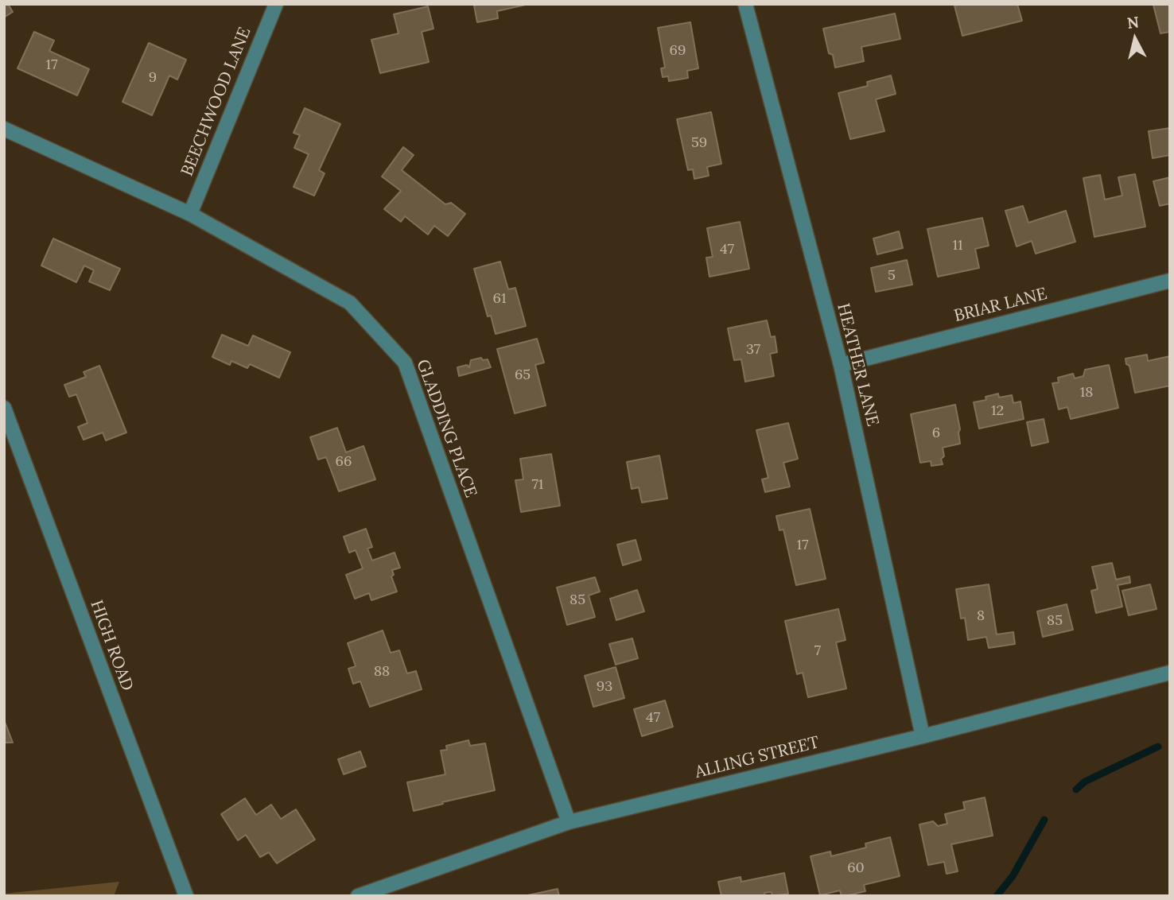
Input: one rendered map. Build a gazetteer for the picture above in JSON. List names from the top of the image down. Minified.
{"streets":{"street":["BEECHWOOD LANE","BRIAR LANE","HEATHER LANE","GLADDING PLACE","HIGH ROAD","ALLING STREET"]},"crossings":[["BEECHWOOD LANE","GLADDING PLACE"],["BRIAR LANE","HEATHER LANE"],["HEATHER LANE","ALLING STREET"],["GLADDING PLACE","ALLING STREET"]],"house_numbers":["69","17","9","59","11","47","5","61","37","65","18","12","6","66","71","17","85","8","85","7","88","93","47","60"],"north":"top"}
